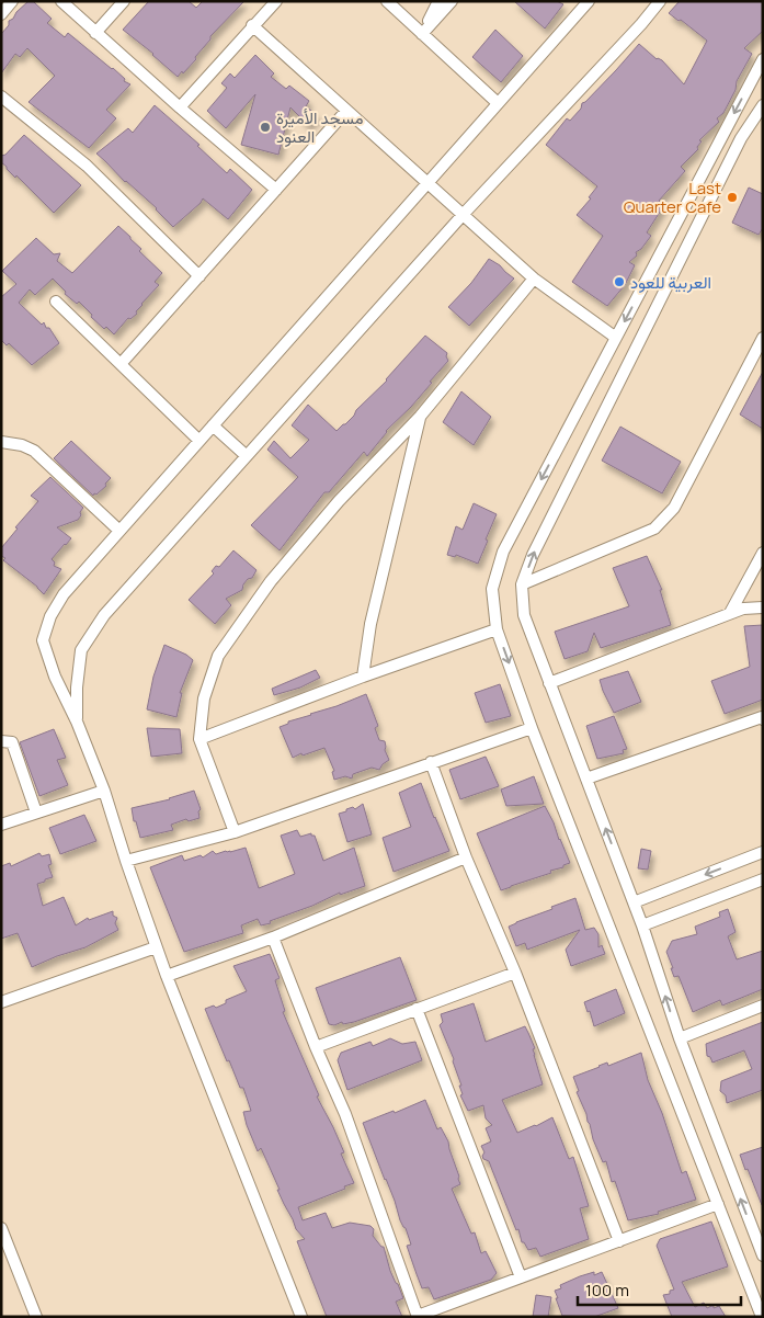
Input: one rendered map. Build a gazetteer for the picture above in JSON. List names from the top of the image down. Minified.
{"places":["مسجد الأميرة العنود","Last Quarter Cafe","العربية للعود"],"scale_bar":"100 m"}
